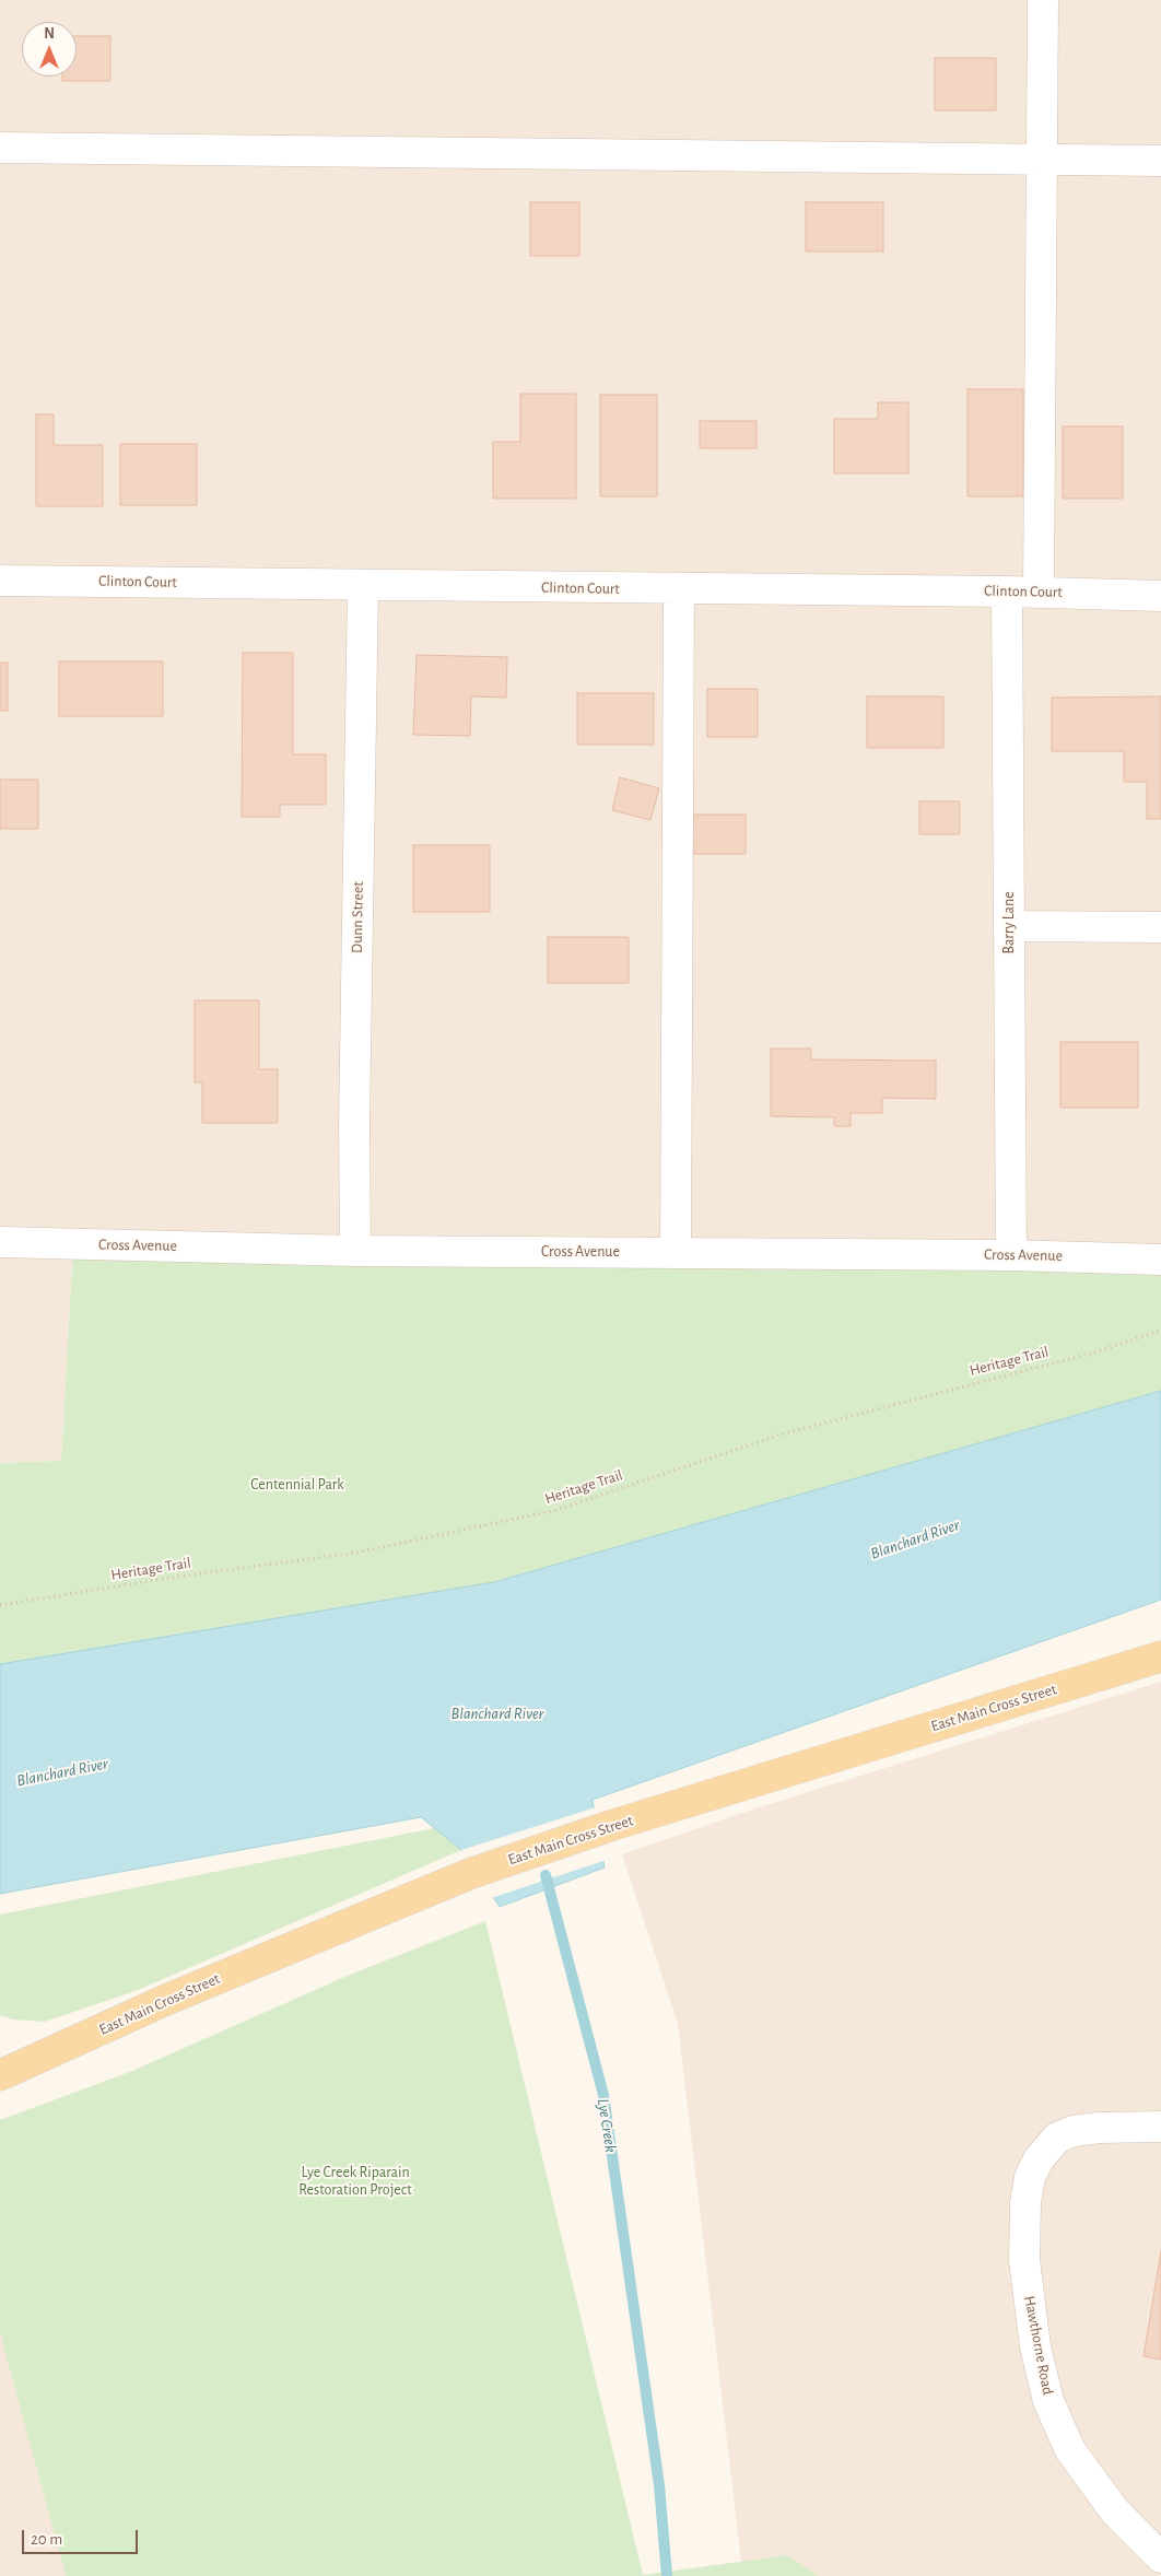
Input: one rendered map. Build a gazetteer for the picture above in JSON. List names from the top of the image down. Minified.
{"streets":{"main road":["East Main Cross Street"],"street":["Clinton Court","Dunn Street","Barry Lane","Cross Avenue","Hawthorne Road"],"path":["Heritage Trail"]},"crossings":[["Clinton Court","Dunn Street"],["Clinton Court","Barry Lane"],["Dunn Street","Cross Avenue"],["Barry Lane","Cross Avenue"]],"water":["Blanchard River","Lye Creek"],"parks":["Centennial Park","Lye Creek Riparain Restoration Project"],"scale_bar":"20 m","north":"top"}
